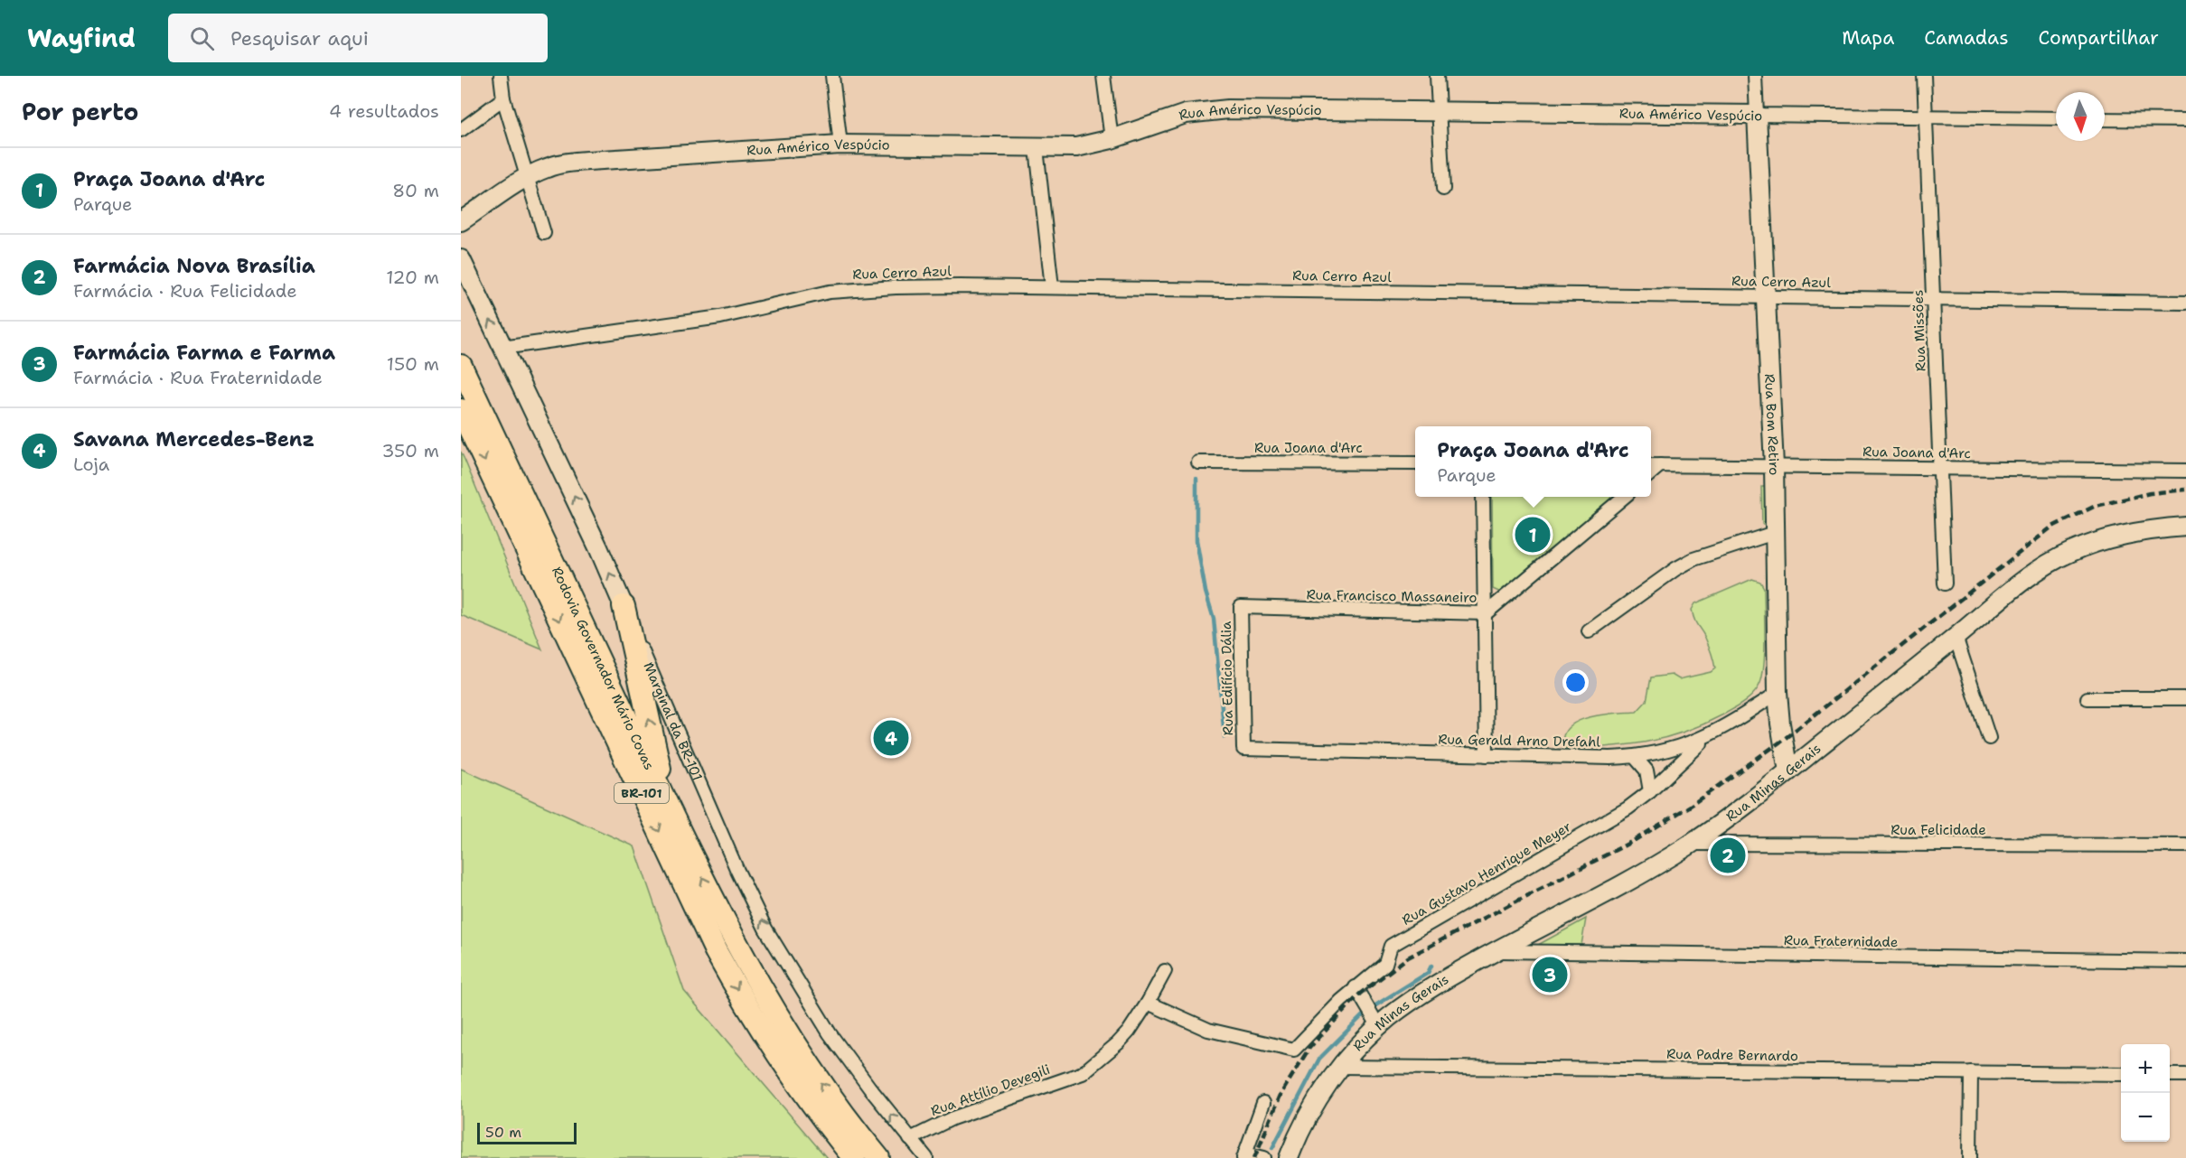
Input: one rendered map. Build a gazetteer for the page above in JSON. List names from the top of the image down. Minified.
{"streets":{"highway":["Rodovia Governador Mário Covas","BR-101"],"street":["Rua Américo Vespúcio","Rua Cerro Azul","Rua Missões","Rua Bom Retiro","Rua Joana d'Arc","Rua Francisco Massaneiro","Rua Edifício Dália","Marginal da BR-101","Rua Gerald Arno Drefahl","Rua Minas Gerais","Rua Felicidade","Rua Gustavo Henrique Meyer","Rua Fraternidade","Rua Padre Bernardo","Rua Attílio Devegili"]},"crossings":[["Rua Américo Vespúcio","Rua Missões"],["Rua Américo Vespúcio","Rua Bom Retiro"],["Rua Cerro Azul","Rua Missões"],["Rua Cerro Azul","Rua Bom Retiro"],["Rua Cerro Azul","Marginal da BR-101"],["Rua Missões","Rua Joana d'Arc"],["Rua Bom Retiro","Rua Joana d'Arc"],["Rua Bom Retiro","Rua Gerald Arno Drefahl"],["Rua Bom Retiro","Rua Minas Gerais"],["Rua Francisco Massaneiro","Rua Edifício Dália"],["Rua Edifício Dália","Rua Gerald Arno Drefahl"],["Marginal da BR-101","Rua Attílio Devegili"],["Rua Gerald Arno Drefahl","Rua Gustavo Henrique Meyer"],["Rua Minas Gerais","Rua Felicidade"],["Rua Minas Gerais","Rua Fraternidade"],["Rua Minas Gerais","Rua Padre Bernardo"],["Rua Gustavo Henrique Meyer","Rua Attílio Devegili"]],"one_way":["Marginal da BR-101"],"scale_bar":"50 m","north":"bottom","page":{"header":"Wayfind","search":"Pesquisar aqui","nav":["Mapa","Camadas","Compartilhar"],"heading":["Por perto","4 resultados"],"list":[{"mark":"1","name":"Praça Joana d'Arc","note":"Parque","value":"80 m"},{"mark":"2","name":"Farmácia Nova Brasília","note":"Farmácia · Rua Felicidade","value":"120 m"},{"mark":"3","name":"Farmácia Farma e Farma","note":"Farmácia · Rua Fraternidade","value":"150 m"},{"mark":"4","name":"Savana Mercedes-Benz","note":"Loja","value":"350 m"}],"popup":["Praça Joana d'Arc","Parque"],"pins":["1","4","2","3"],"map_buttons":["+","−"],"scale":"50 m"}}
